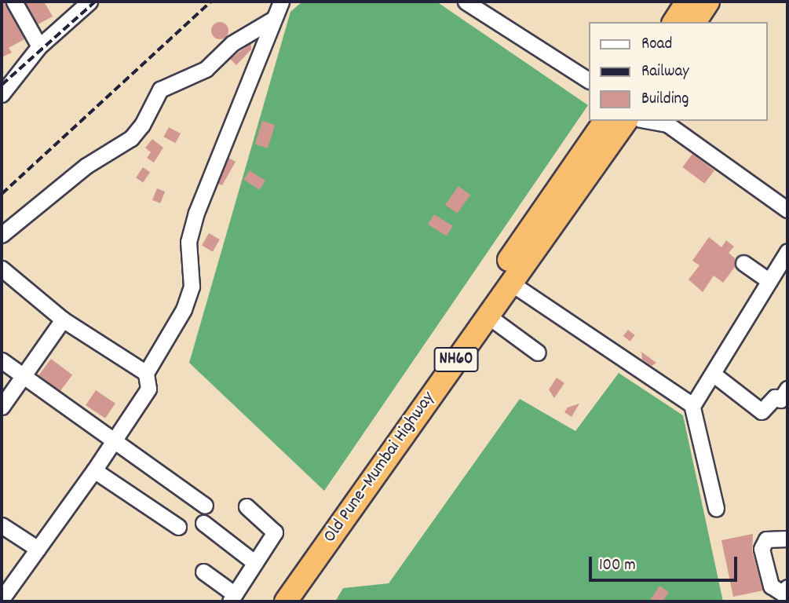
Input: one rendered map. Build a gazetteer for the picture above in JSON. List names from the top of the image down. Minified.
{"streets":{"highway":["NH60","Old Pune–Mumbai Highway"]},"legend":["Road","Railway","Building"],"scale_bar":"100 m"}
